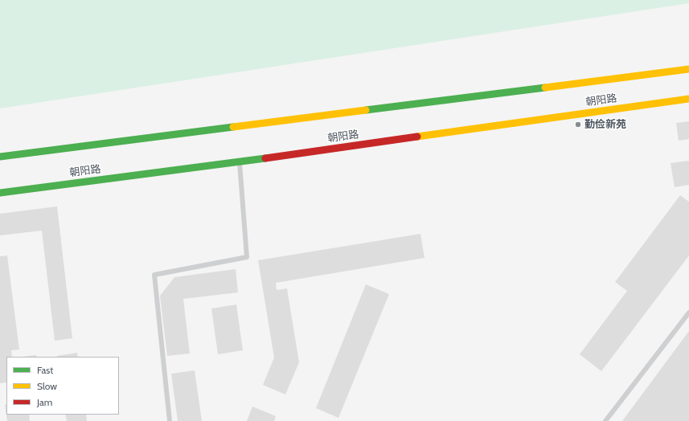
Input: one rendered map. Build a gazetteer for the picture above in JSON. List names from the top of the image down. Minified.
{"streets":{"main road":["朝阳路"]},"places":["勤俭新苑"],"legend":["Fast","Slow","Jam"]}
